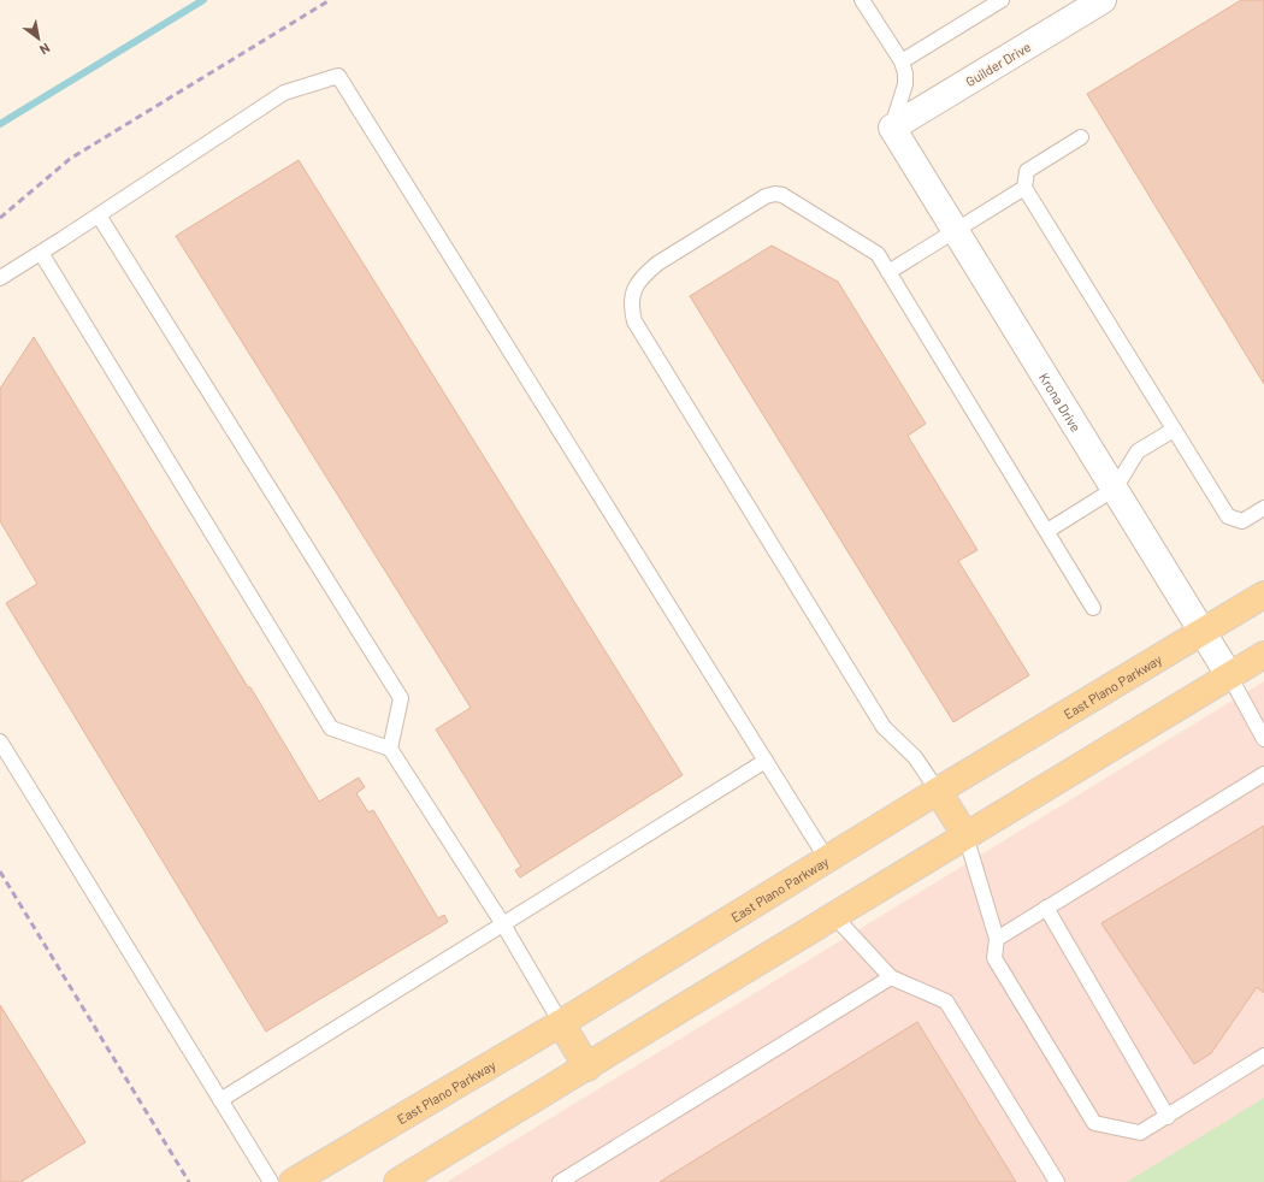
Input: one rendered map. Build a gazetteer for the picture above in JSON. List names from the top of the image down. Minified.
{"streets":{"main road":["East Plano Parkway"],"street":["Guilder Drive","Krona Drive"]},"crossings":[["Guilder Drive","Krona Drive"],["Krona Drive","East Plano Parkway"]],"north":"bottom right"}
